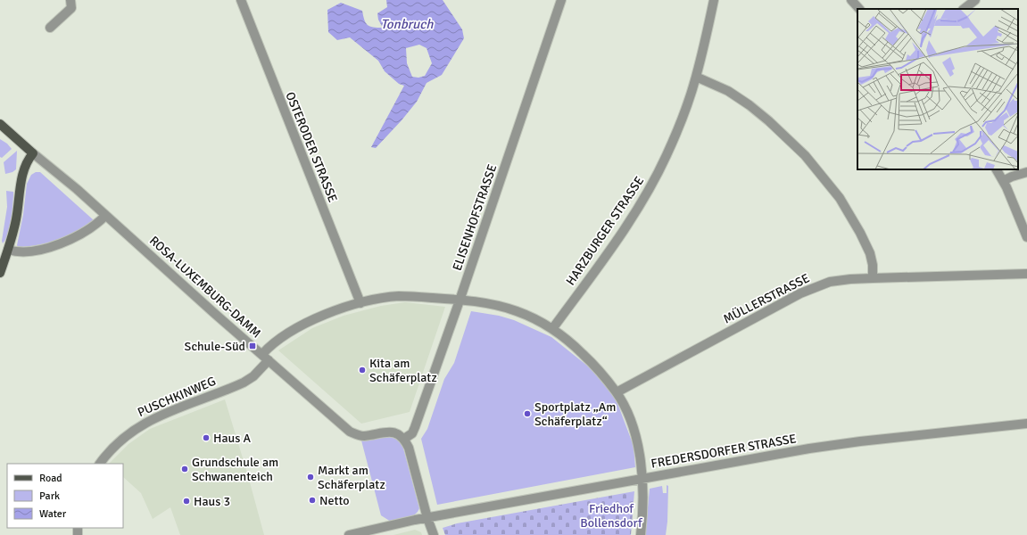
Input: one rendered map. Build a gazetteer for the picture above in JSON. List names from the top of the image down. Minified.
{"streets":{"main road":["ROSA-LUXEMBURG-DAMM"],"street":["OSTERODER STRASSE","ELISENHOFSTRASSE","HARZBURGER STRASSE","MÜLLERSTRASSE","PUSCHKINWEG","FREDERSDORFER STRASSE"]},"crossings":[["OSTERODER STRASSE","PUSCHKINWEG"],["ELISENHOFSTRASSE","ROSA-LUXEMBURG-DAMM"],["ELISENHOFSTRASSE","PUSCHKINWEG"],["HARZBURGER STRASSE","PUSCHKINWEG"],["ROSA-LUXEMBURG-DAMM","PUSCHKINWEG"],["MÜLLERSTRASSE","PUSCHKINWEG"],["PUSCHKINWEG","FREDERSDORFER STRASSE"]],"water":["Tonbruch"],"parks":["Friedhof Bollensdorf"],"places":{"transit":["Schule-Süd"],"other":["Kita am Schäferplatz","Sportplatz „Am Schäferplatz“","Haus A","Grundschule am Schwanenteich","Markt am Schäferplatz","Netto","Haus 3"]},"legend":["Road","Park","Water"]}
